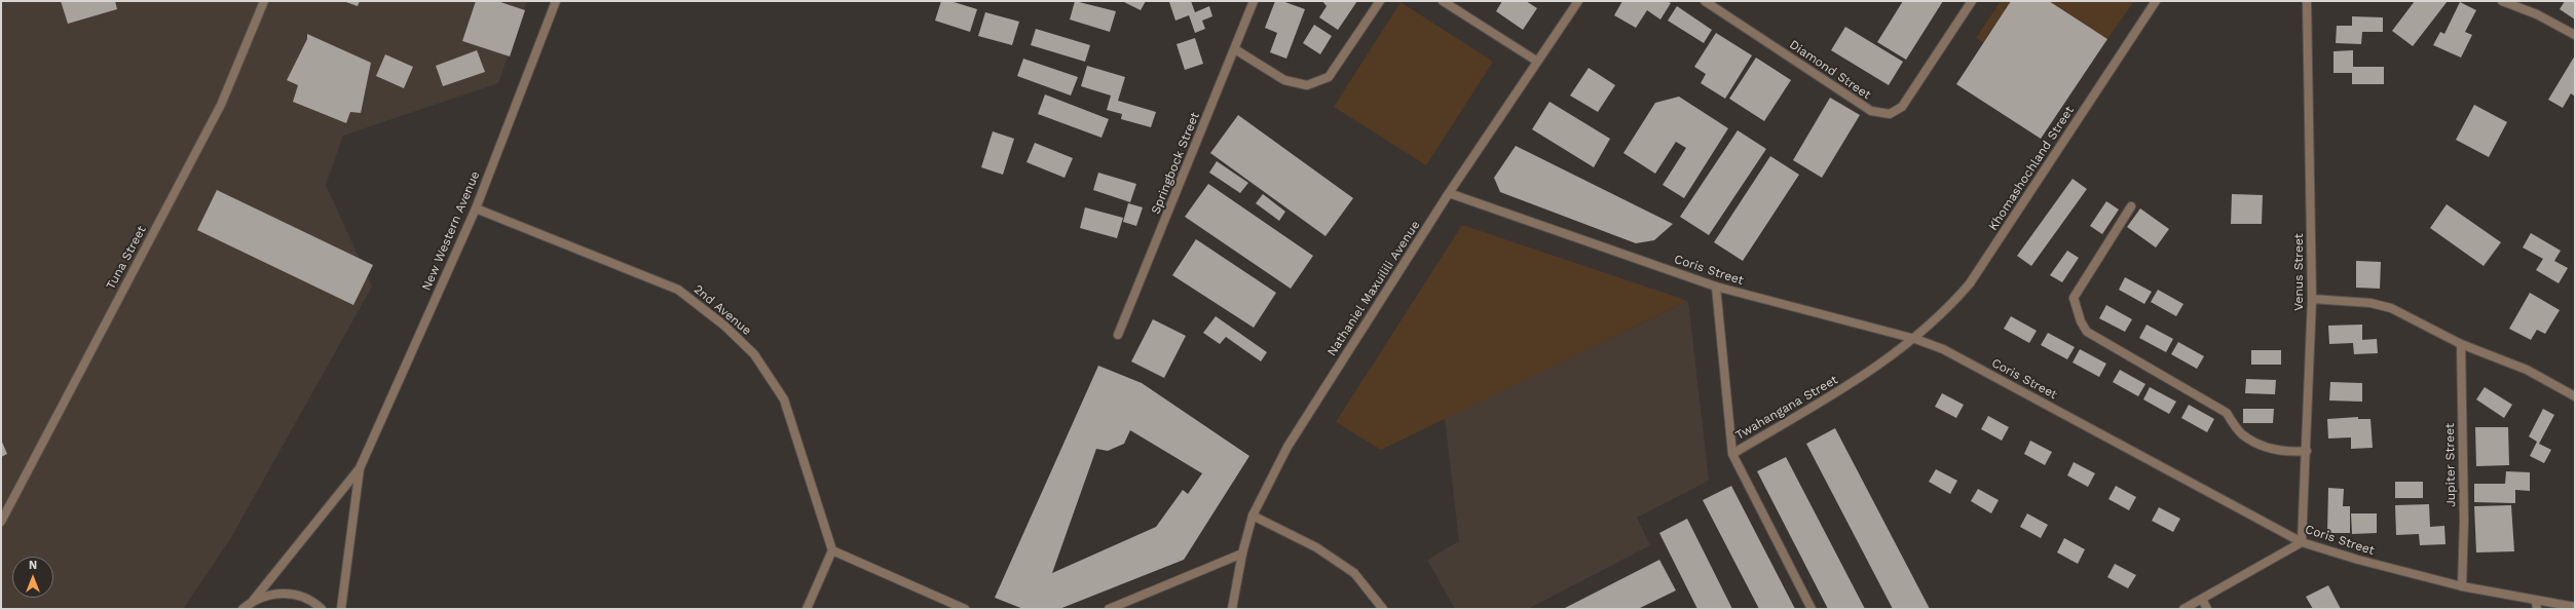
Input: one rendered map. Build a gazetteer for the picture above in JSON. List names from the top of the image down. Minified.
{"streets":{"street":["Diamond Street","Springbock Street","Khomashochland Street","New Western Avenue","Tuna Street","Coris Street","Venus Street","Nathaniel Maxuilili Avenue","2nd Avenue","Twahangana Street","Jupiter Street"]},"crossings":[["Khomashochland Street","Coris Street"],["Khomashochland Street","Twahangana Street"],["New Western Avenue","2nd Avenue"],["Coris Street","Venus Street"],["Coris Street","Nathaniel Maxuilili Avenue"],["Coris Street","Twahangana Street"],["Coris Street","Jupiter Street"]],"north":"top"}
